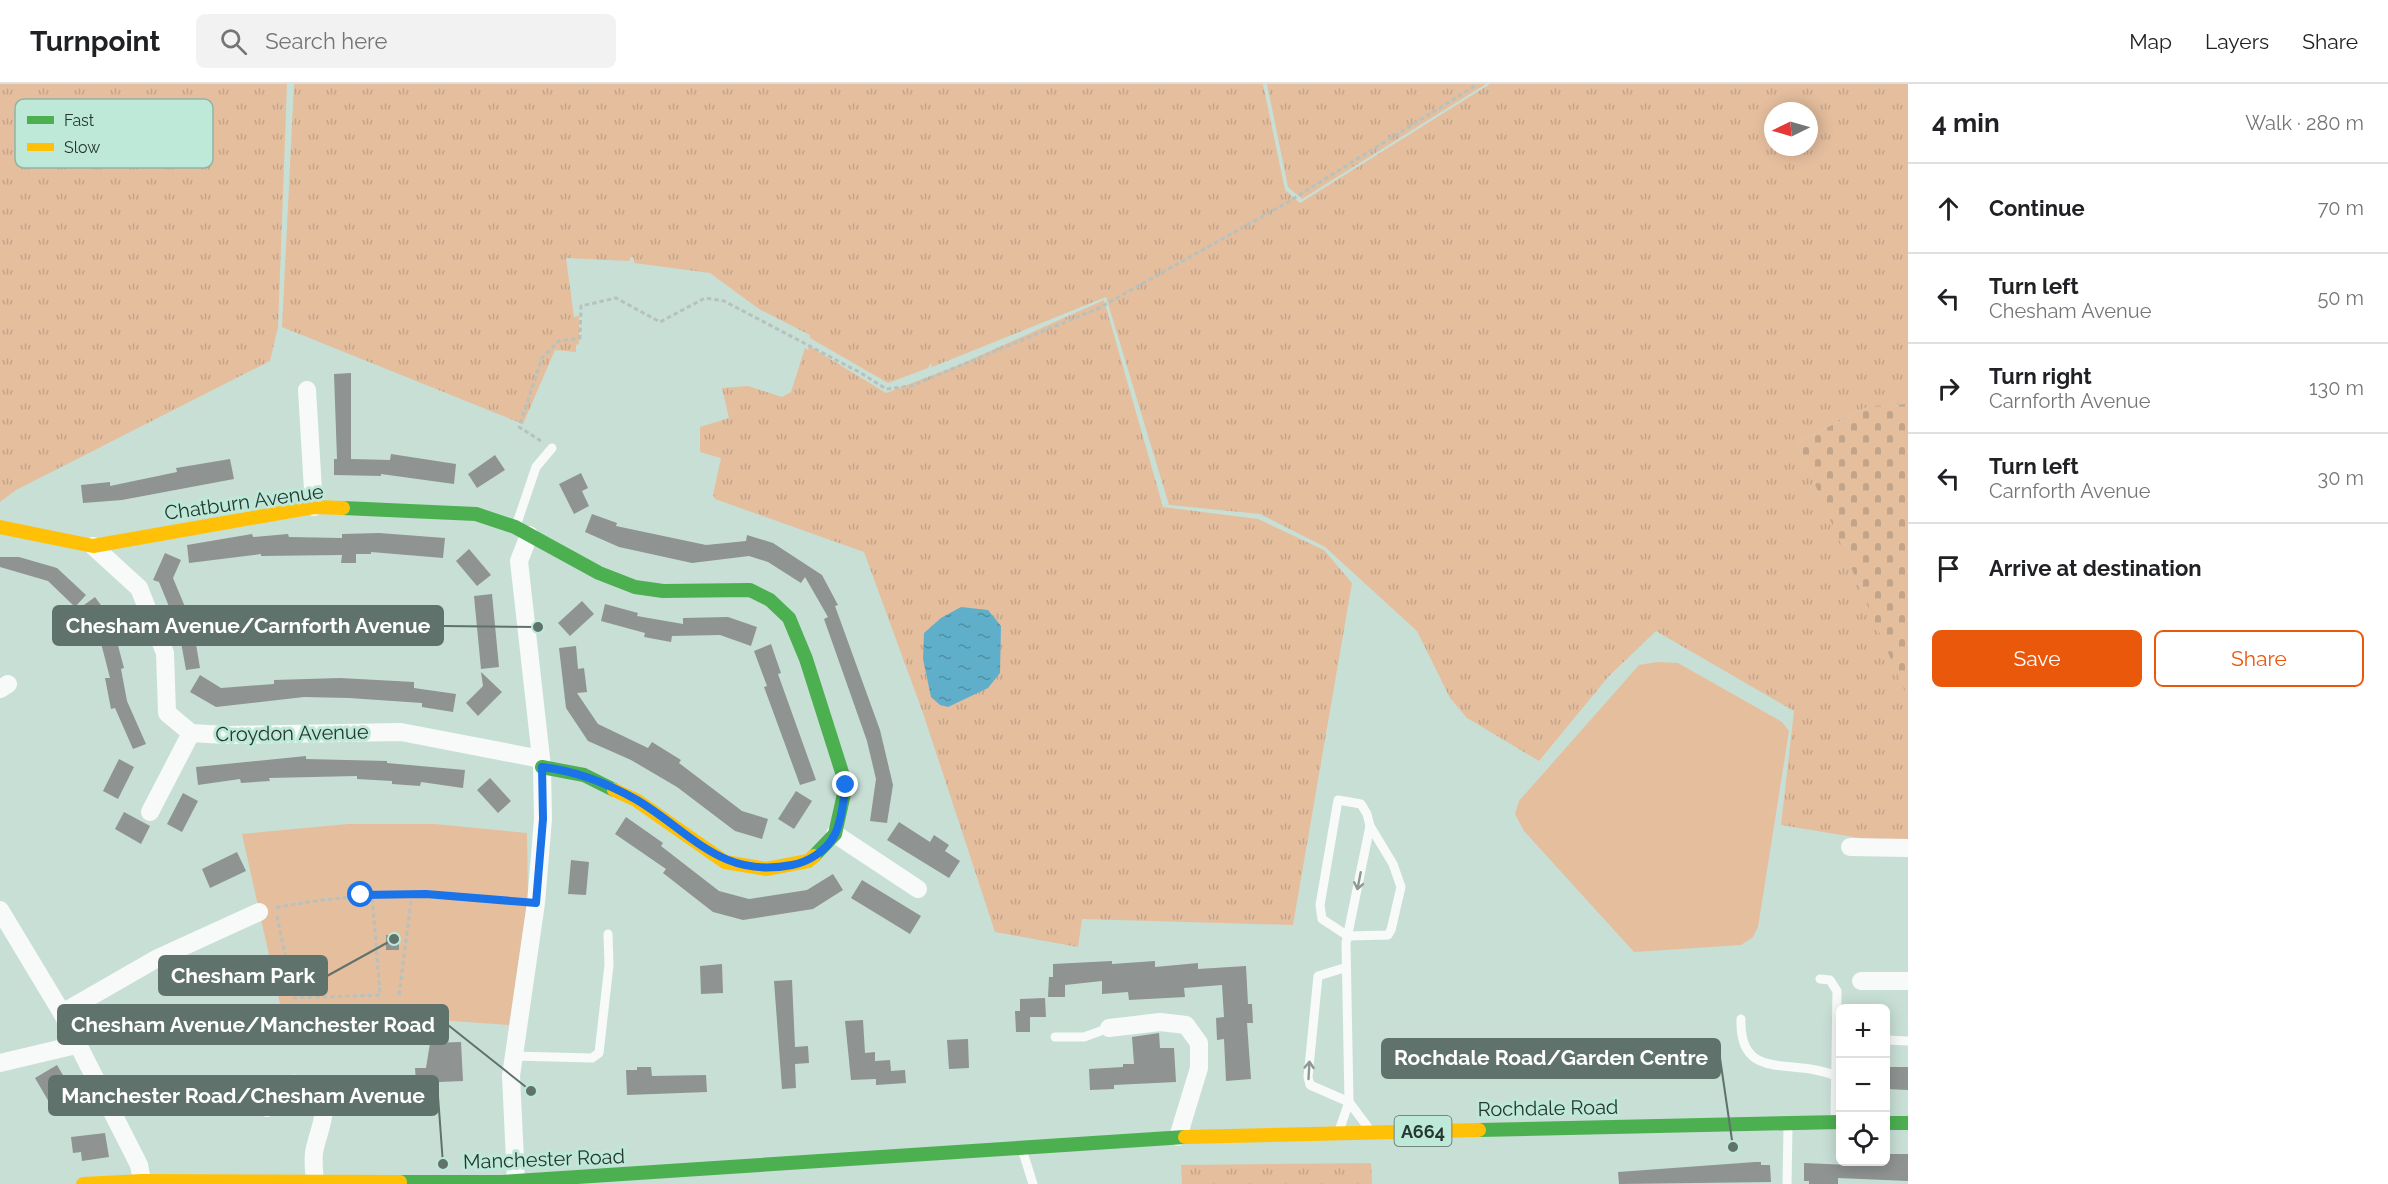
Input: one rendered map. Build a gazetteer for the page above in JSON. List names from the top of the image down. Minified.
{"streets":{"main road":["Chatburn Avenue","Rochdale Road","A664","Manchester Road"],"street":["Croydon Avenue"]},"crossings":[["Chatburn Avenue","Croydon Avenue"],["Rochdale Road","Manchester Road"]],"places":["Chesham Avenue/Carnforth Avenue","Chesham Park","Chesham Avenue/Manchester Road","Rochdale Road/Garden Centre","Manchester Road/Chesham Avenue"],"legend":["Fast","Slow"],"north":"left","page":{"header":"Turnpoint","search":"Search here","nav":["Map","Layers","Share"],"heading":["4 min","Walk · 280 m"],"list":[["Continue","70 m"],["Turn left","Chesham Avenue","50 m"],["Turn right","Carnforth Avenue","130 m"],["Turn left","Carnforth Avenue","30 m"],"Arrive at destination"],"buttons":["Save","Share"],"map_buttons":["+","−"]}}
